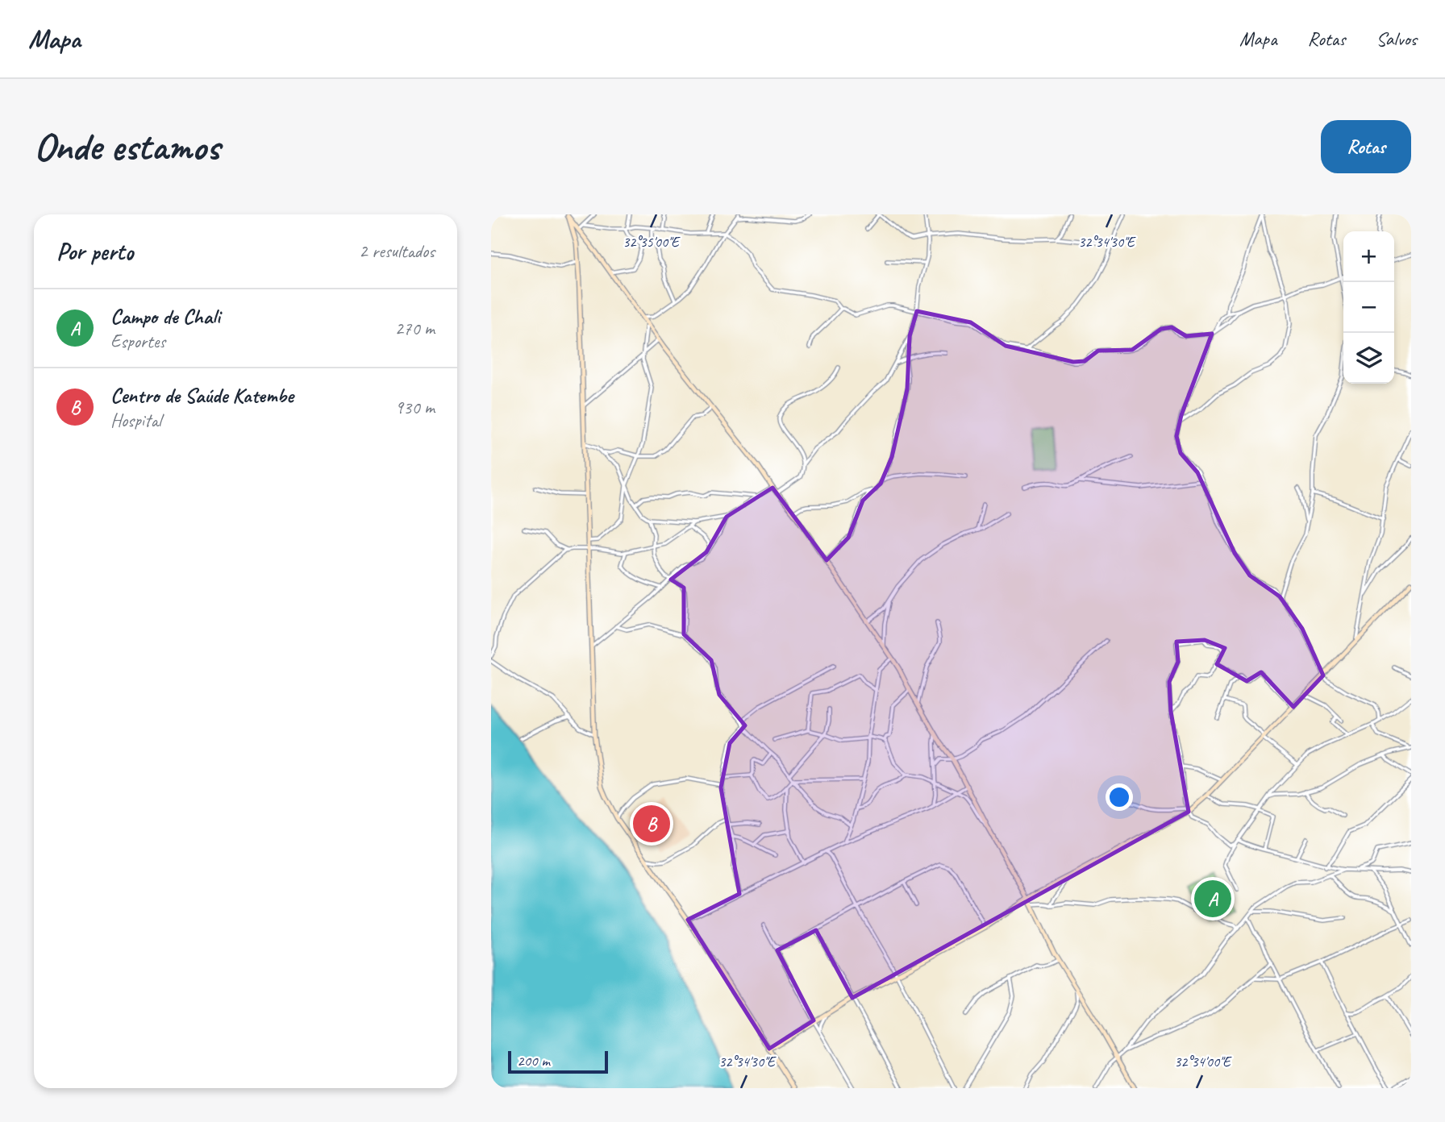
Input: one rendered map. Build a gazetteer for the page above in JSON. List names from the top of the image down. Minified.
{"scale_bar":"200 m","page":{"header":"Mapa","nav":["Mapa","Rotas","Salvos"],"buttons":"Rotas","title":"Onde estamos","heading":["Por perto","2 resultados"],"map_buttons":["+","−"],"list":[{"mark":"A","name":"Campo de Chali","note":"Esportes","value":"270 m"},{"mark":"B","name":"Centro de Saúde Katembe","note":"Hospital","value":"930 m"}],"pins":["B","A"],"scale":"200 m"},"coordinates":["32°35'00\"E","32°34'30\"E","32°34'00\"E"]}
